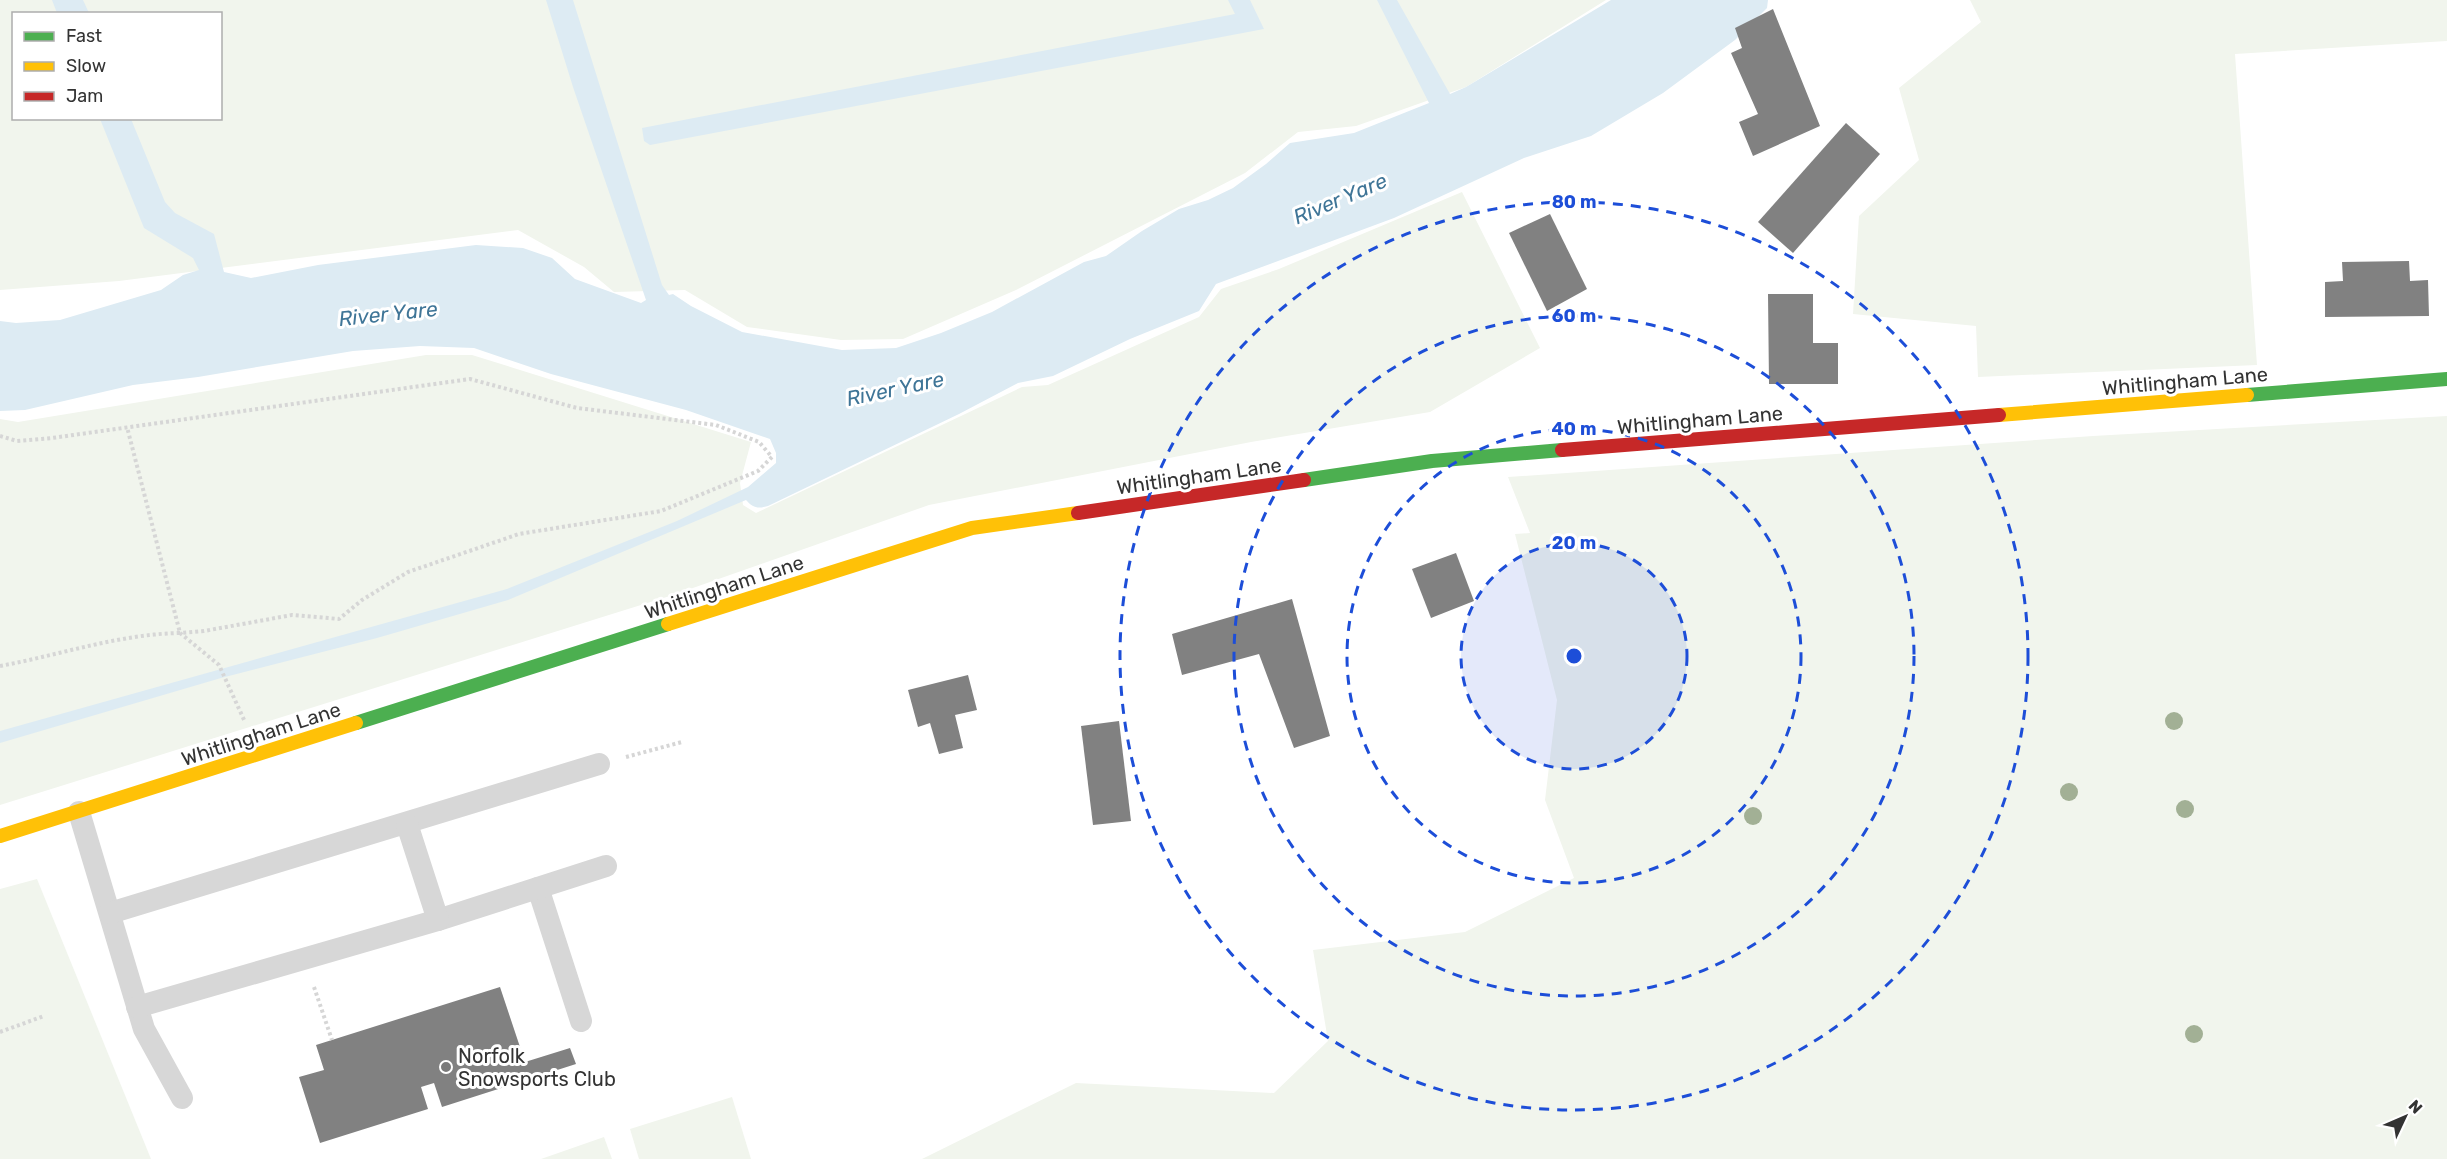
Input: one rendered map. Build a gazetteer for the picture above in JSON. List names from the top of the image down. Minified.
{"streets":{"street":["Whitlingham Lane"]},"water":["River Yare"],"places":["Norfolk Snowsports Club"],"legend":["Fast","Slow","Jam"],"north":"top right","rings":["80 m","60 m","40 m","20 m"]}
